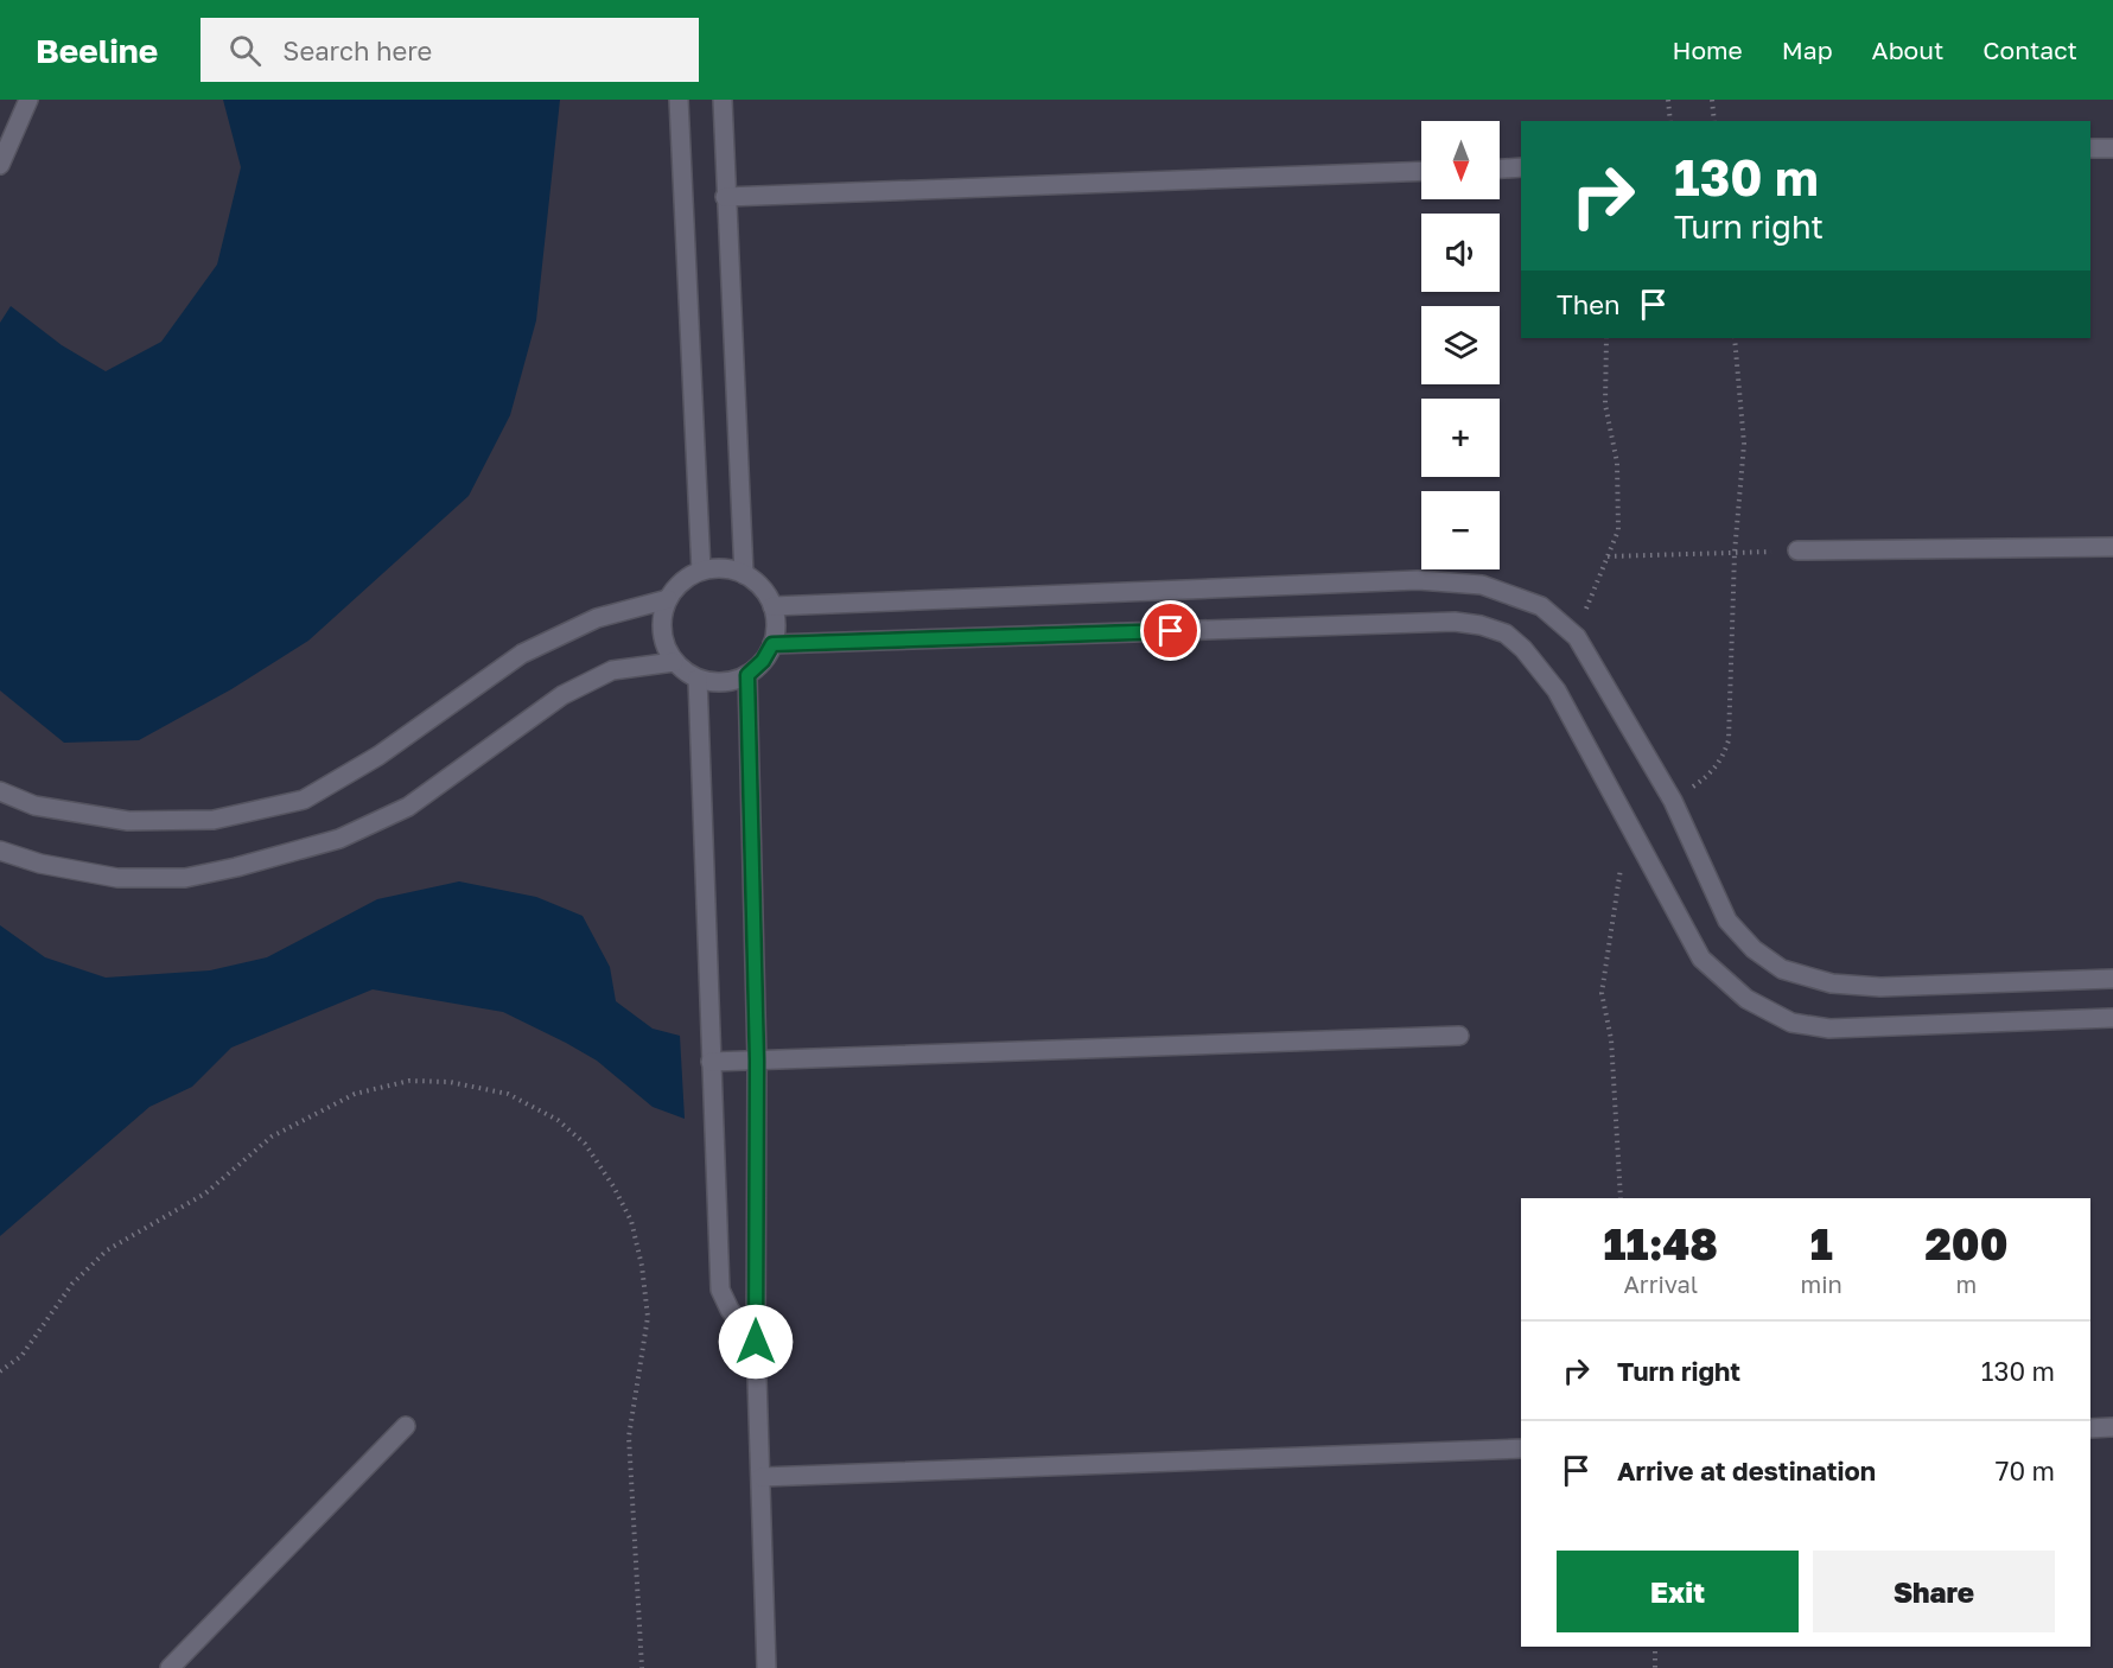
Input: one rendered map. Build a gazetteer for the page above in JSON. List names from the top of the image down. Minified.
{"north":"bottom","page":{"header":"Beeline","search":"Search here","nav":["Home","Map","About","Contact"],"map_buttons":["+","−"],"turn":["130 m","Turn right"],"then":"Then","eta":["11:48","Arrival","1","min","200","m"],"list":[{"name":"Turn right","value":"130 m"},{"name":"Arrive at destination","value":"70 m"}],"buttons":["Exit","Share"]}}
